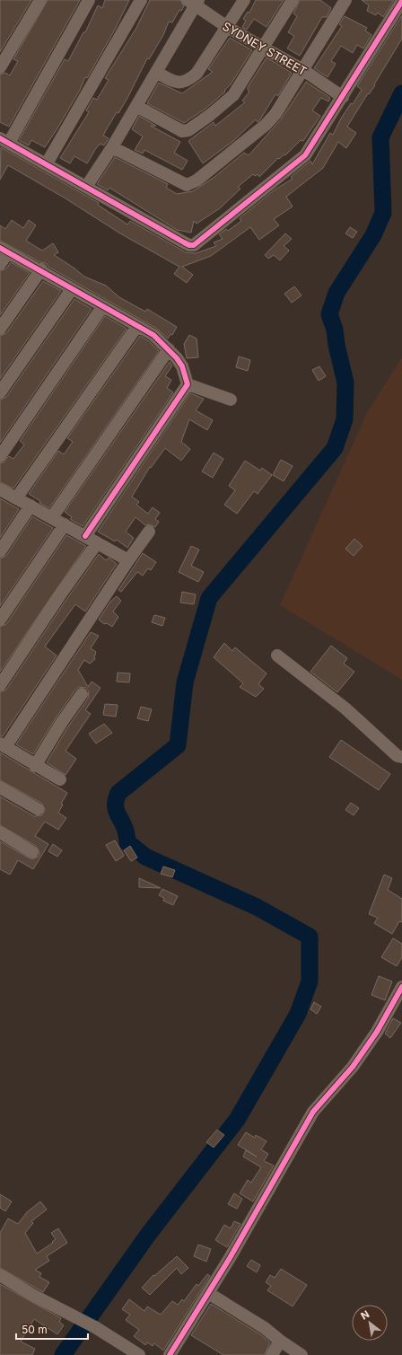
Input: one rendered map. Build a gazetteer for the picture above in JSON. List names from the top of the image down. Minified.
{"streets":{"street":["SYDNEY STREET"]},"scale_bar":"50 m","north":"top left"}
